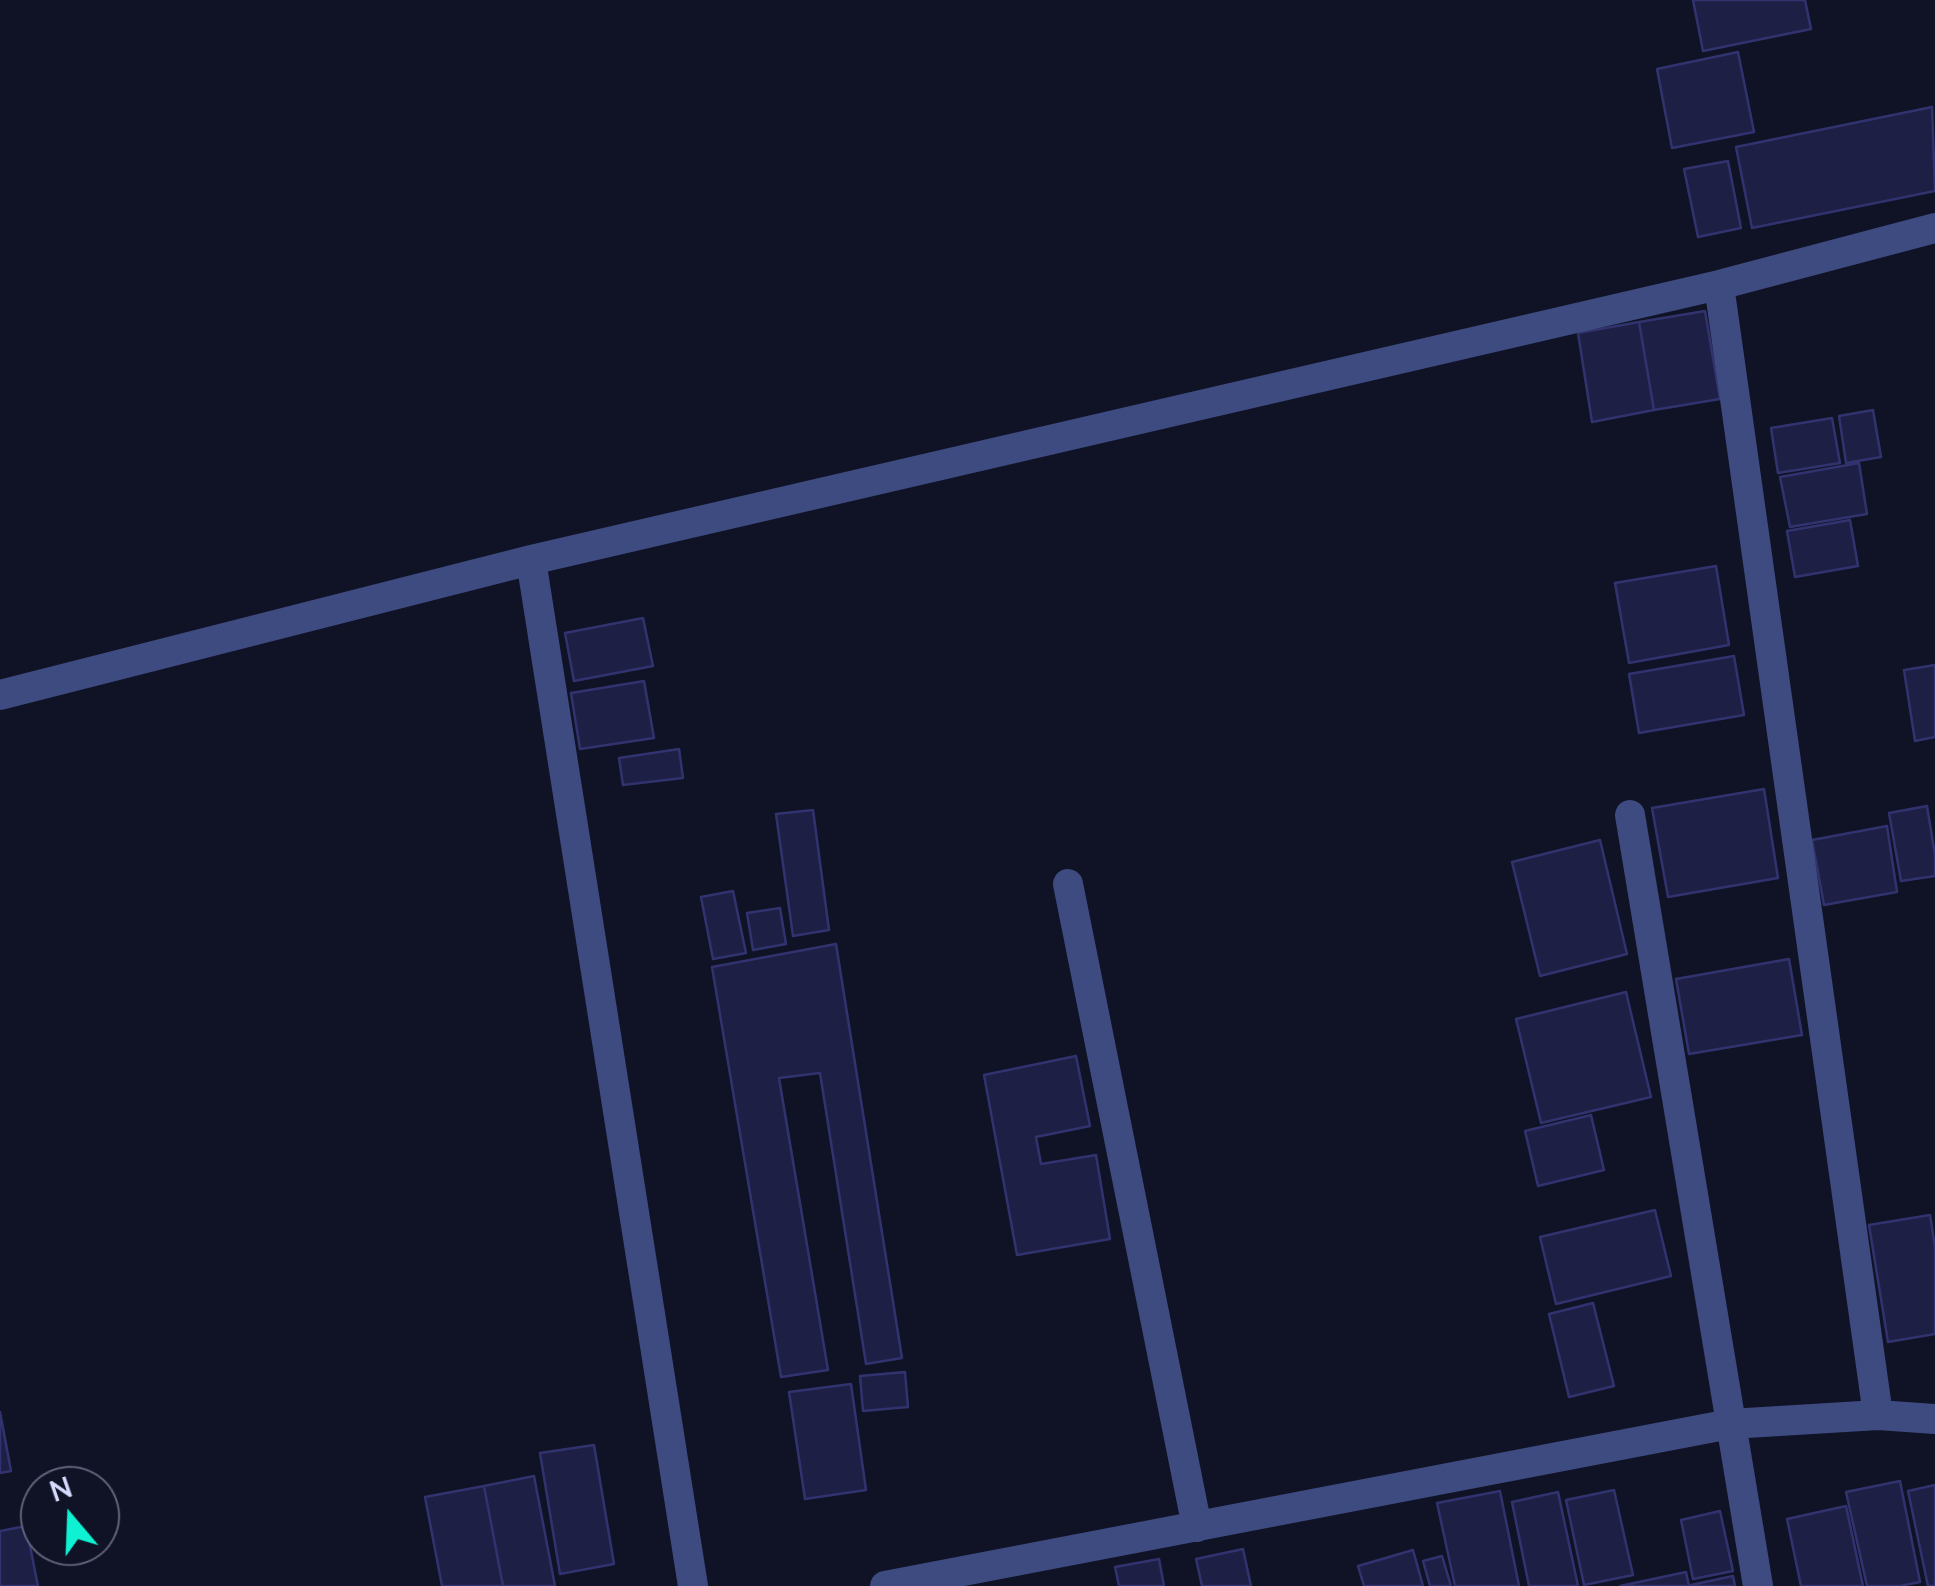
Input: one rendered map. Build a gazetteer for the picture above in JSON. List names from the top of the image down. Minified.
{"north":"top"}
